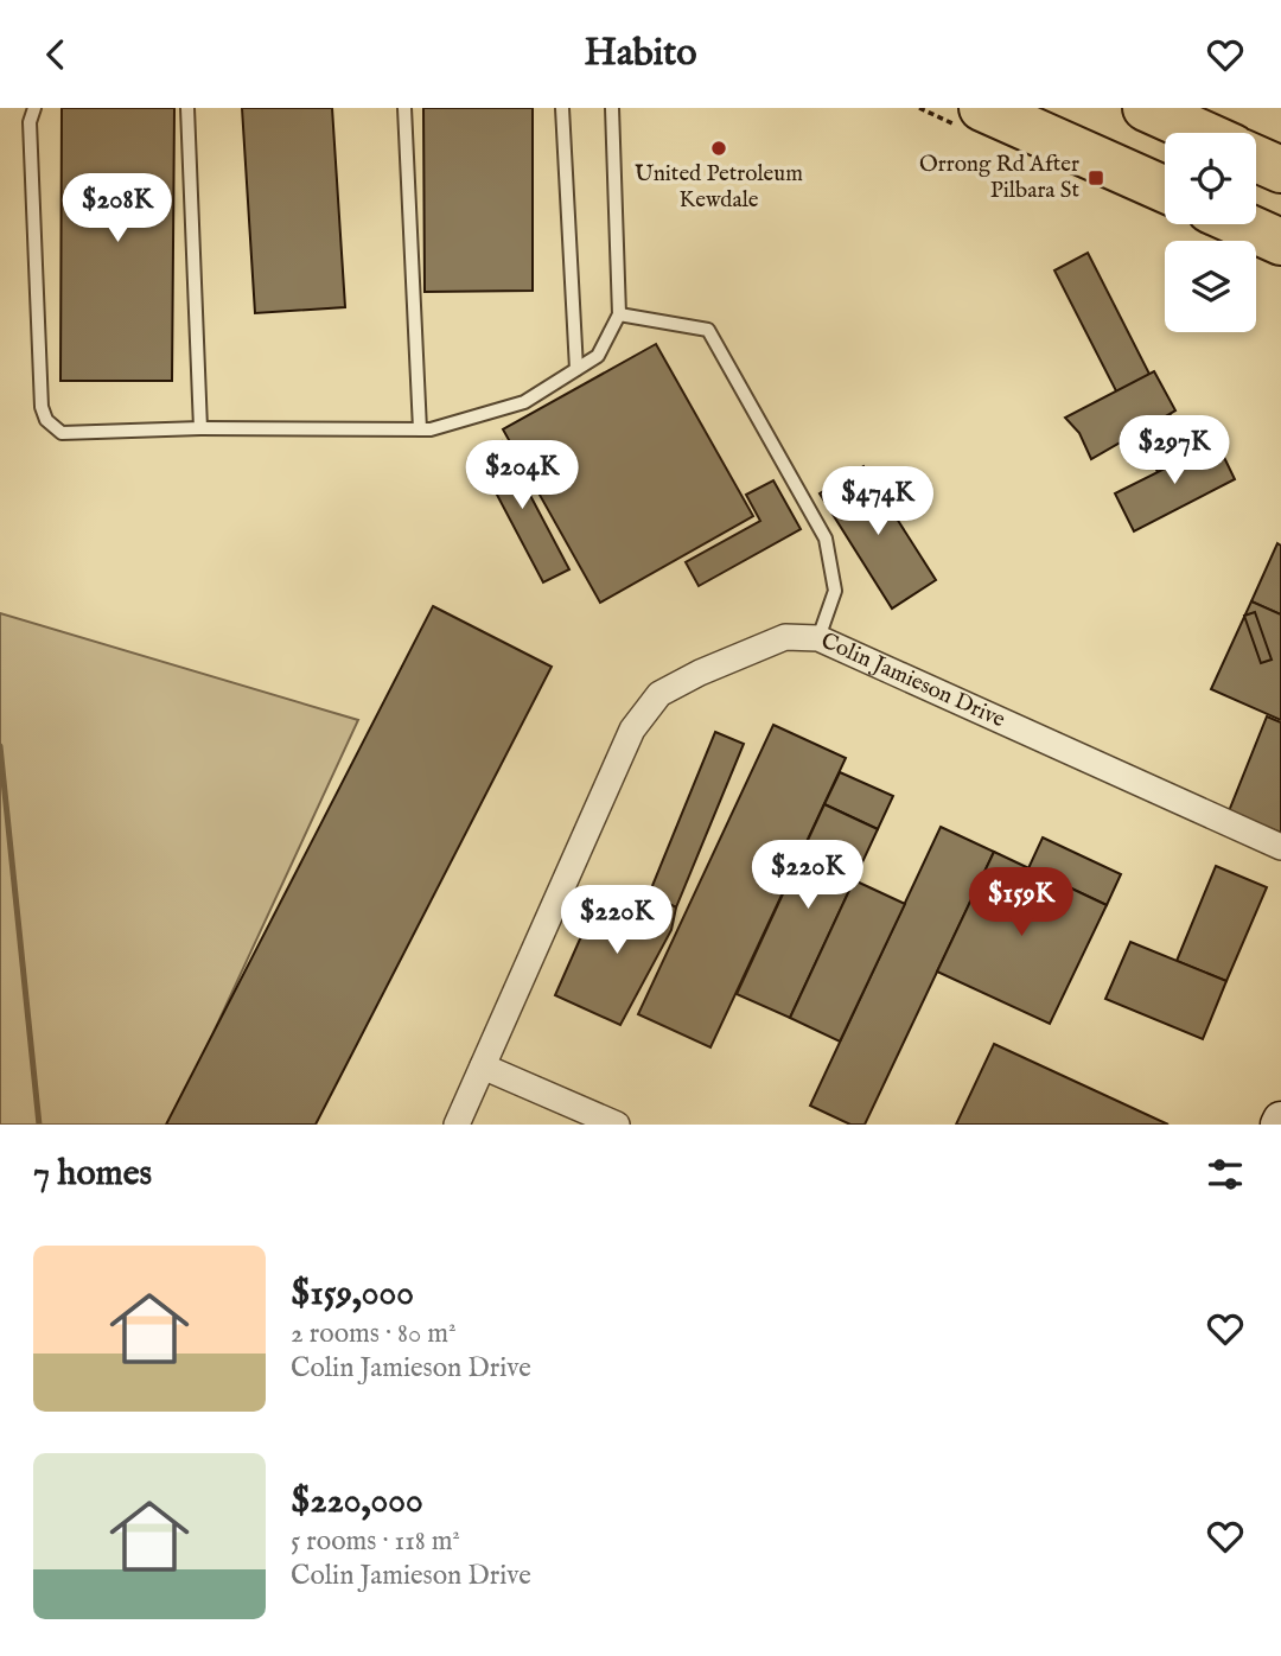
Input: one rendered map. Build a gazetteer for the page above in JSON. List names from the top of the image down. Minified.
{"streets":{"street":["Colin Jamieson Drive"]},"places":{"other":["United Petroleum Kewdale"],"transit":["Orrong Rd After Pilbara St"]},"page":{"header":"Habito","price":["$208K","$297K","$204K","$474K","$220K","$159K","$220K"],"heading":"7 homes","list":[{"name":"$159,000","note":"2 rooms · 80 m² · Colin Jamieson Drive"},{"name":"$220,000","note":"5 rooms · 118 m² · Colin Jamieson Drive"}]}}
